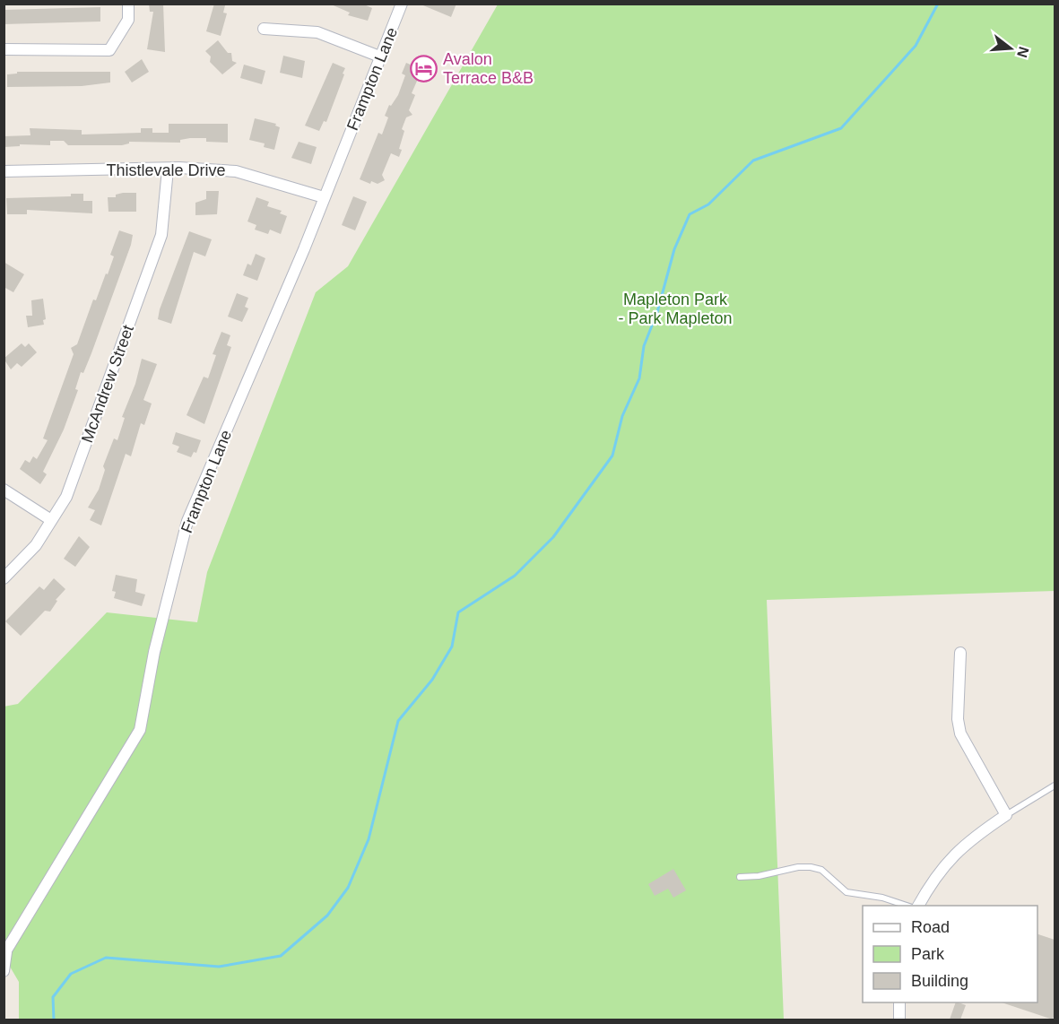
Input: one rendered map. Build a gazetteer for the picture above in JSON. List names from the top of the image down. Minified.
{"streets":{"street":["Frampton Lane","Thistlevale Drive","McAndrew Street"]},"crossings":[["Frampton Lane","Thistlevale Drive"],["Thistlevale Drive","McAndrew Street"]],"parks":["Mapleton Park - Park Mapleton"],"places":{"hotel":["Avalon Terrace B&B"]},"legend":["Road","Park","Building"],"north":"right"}
